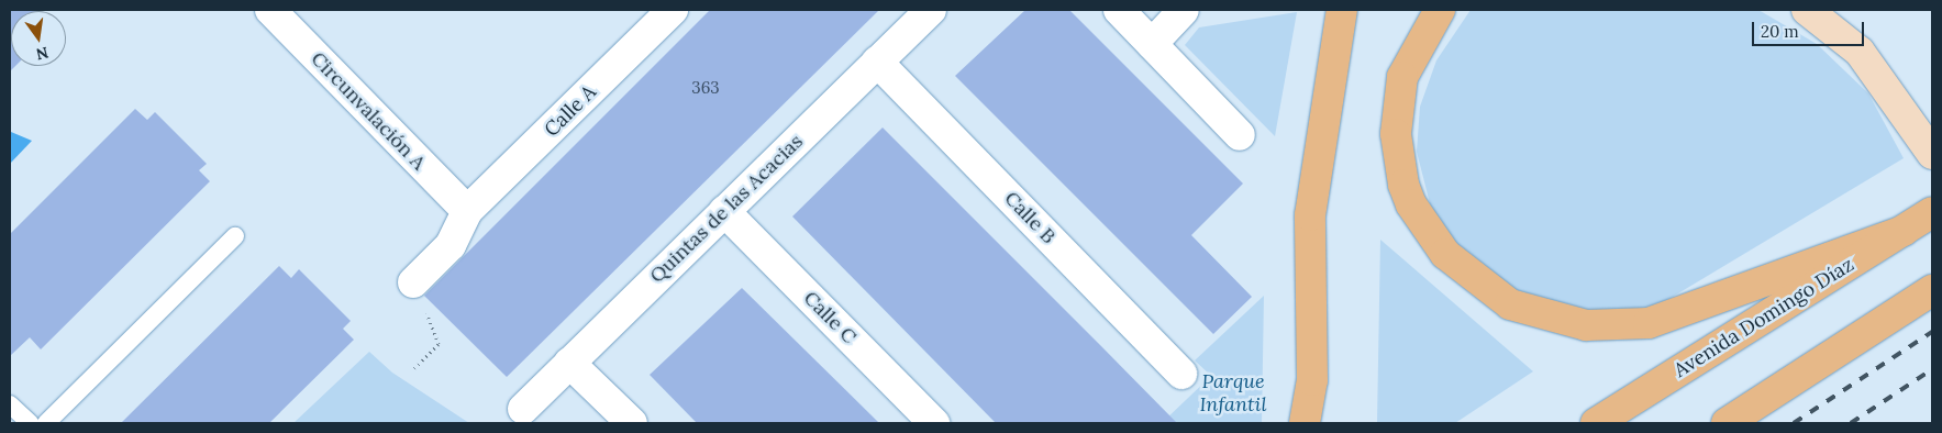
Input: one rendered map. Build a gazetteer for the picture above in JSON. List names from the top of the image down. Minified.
{"streets":{"main road":["Avenida Domingo Díaz"],"street":["Circunvalación A","Calle A","Quintas de las Acacias","Calle B","Calle C"]},"crossings":[["Circunvalación A","Calle A"],["Quintas de las Acacias","Calle B"],["Quintas de las Acacias","Calle C"]],"parks":["Parque Infantil"],"house_numbers":["363"],"scale_bar":"20 m","north":"bottom"}
